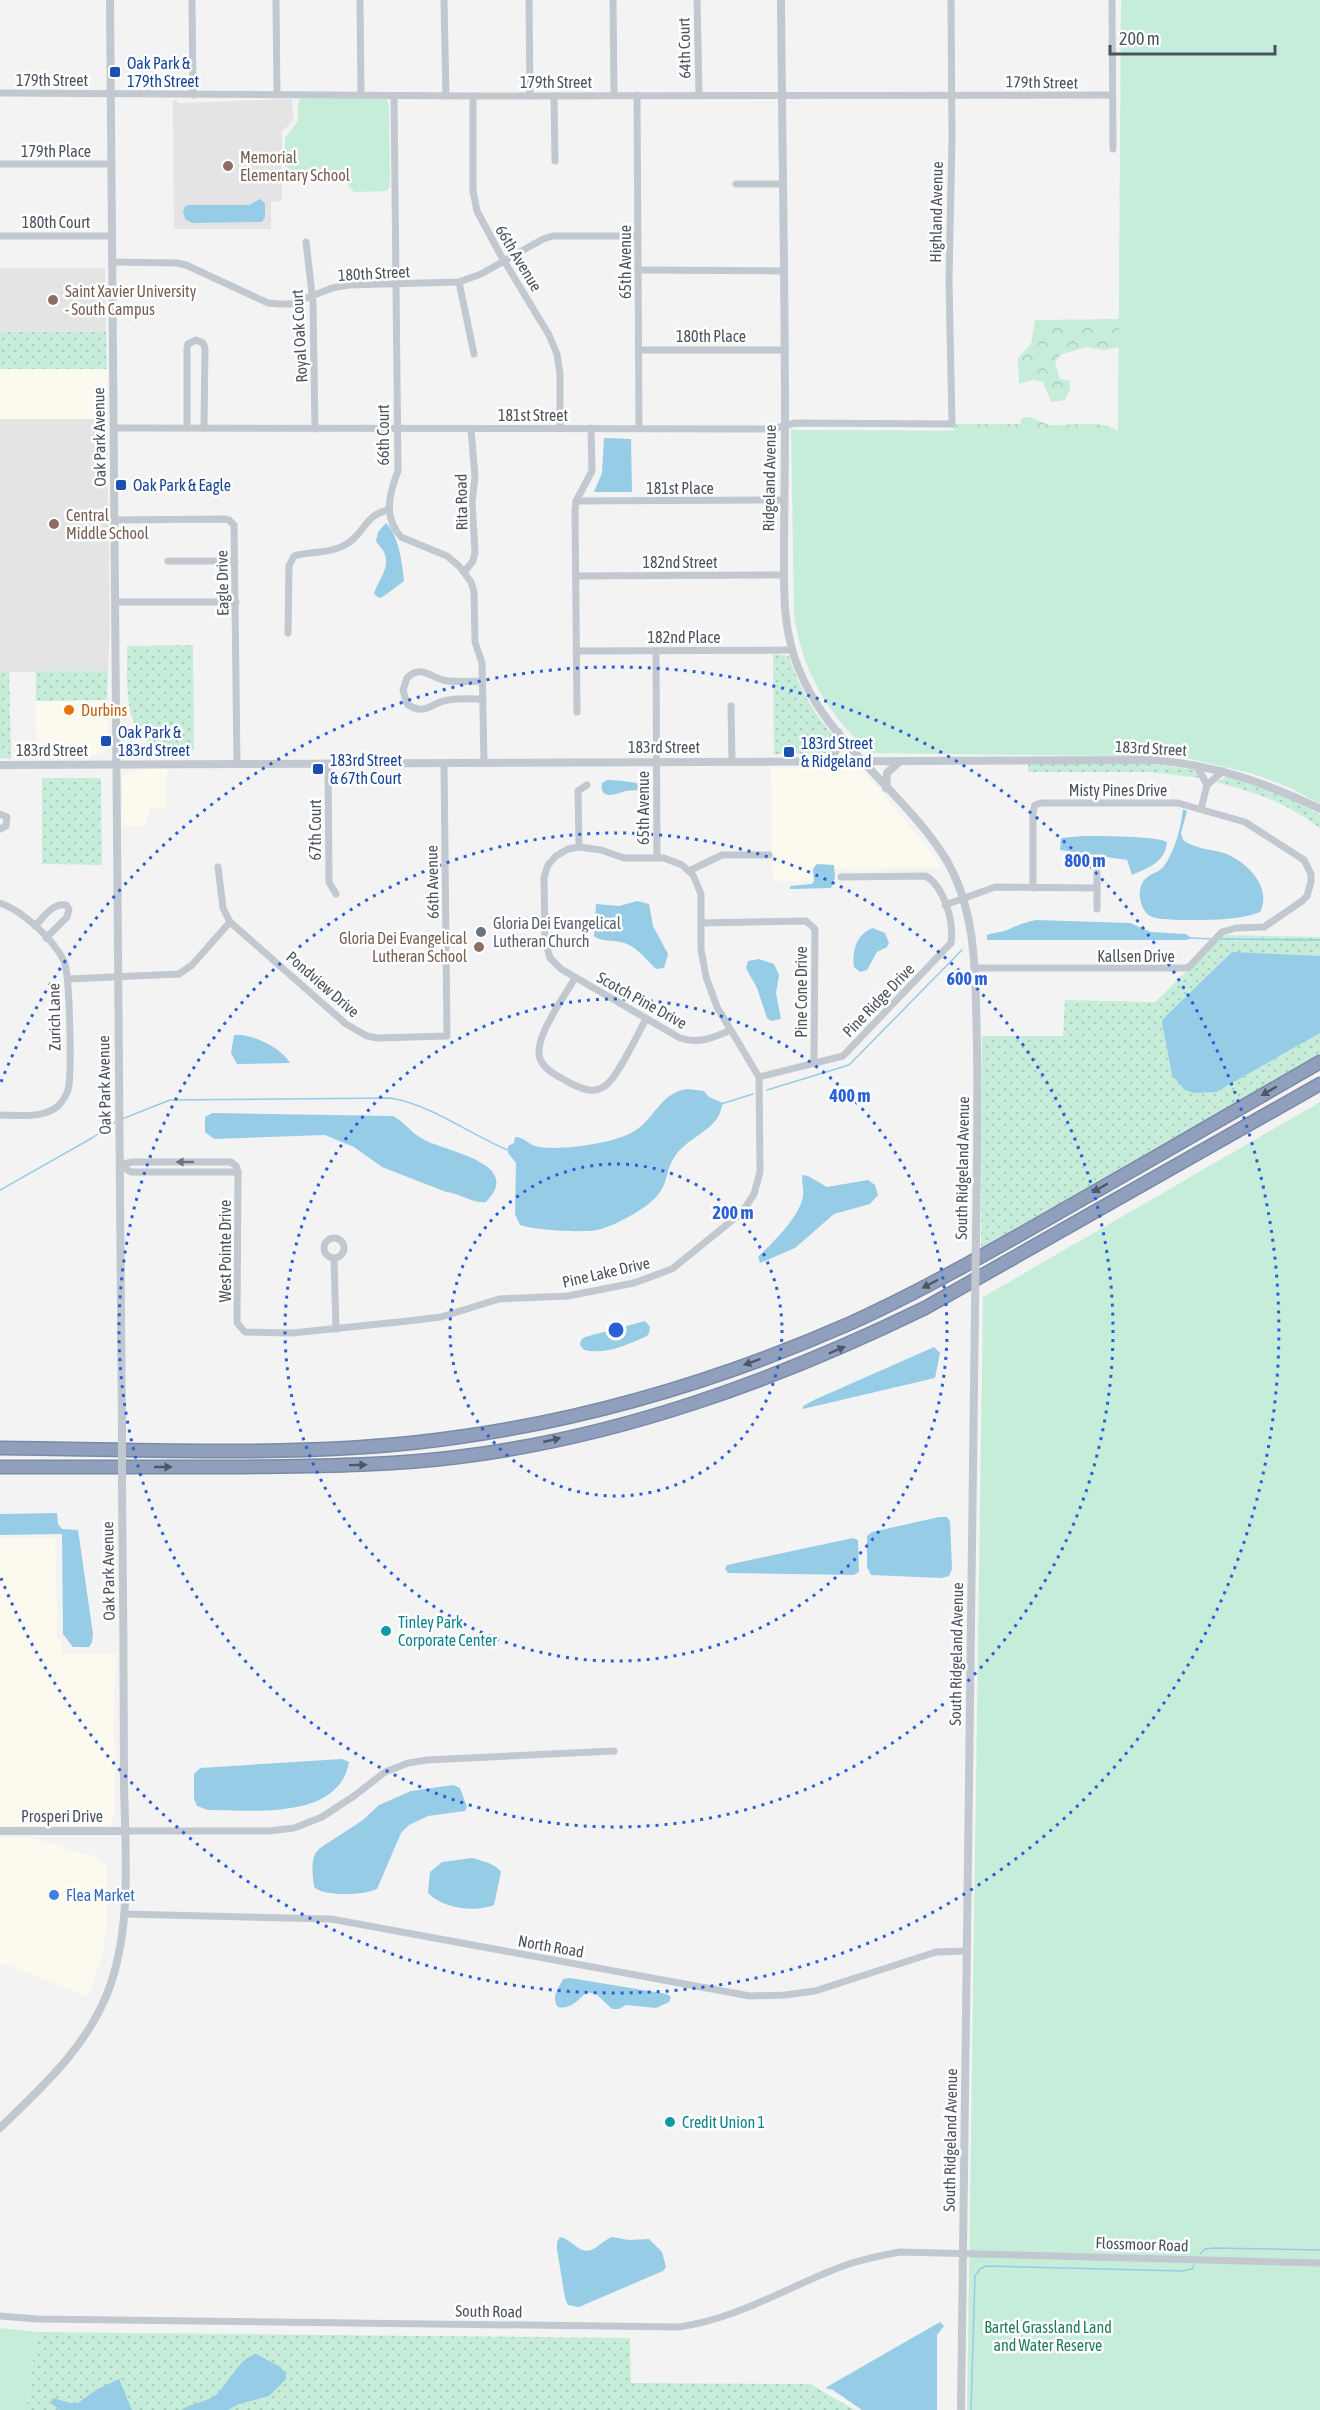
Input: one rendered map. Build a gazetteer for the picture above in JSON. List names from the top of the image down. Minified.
{"streets":{"street":["64th Court","179th Street","179th Place","Highland Avenue","180th Court","66th Avenue","65th Avenue","180th Street","Royal Oak Court","180th Place","181st Street","66th Court","Oak Park Avenue","Ridgeland Avenue","181st Place","Rita Road","182nd Street","Eagle Drive","182nd Place","183rd Street","Misty Pines Drive","67th Court","Kallsen Drive","Pondview Drive","Pine Cone Drive","Scotch Pine Drive","Pine Ridge Drive","Zurich Lane","South Ridgeland Avenue","West Pointe Drive","Pine Lake Drive","Prosperi Drive","North Road","Flossmoor Road","South Road"]},"crossings":[["64th Court","179th Street"],["179th Street","Highland Avenue"],["179th Street","66th Avenue"],["179th Street","65th Avenue"],["179th Street","66th Court"],["179th Street","Oak Park Avenue"],["179th Street","Ridgeland Avenue"],["179th Place","Oak Park Avenue"],["Highland Avenue","181st Street"],["180th Court","Oak Park Avenue"],["66th Avenue","180th Street"],["66th Avenue","181st Street"],["66th Avenue","183rd Street"],["66th Avenue","Pondview Drive"],["65th Avenue","180th Street"],["65th Avenue","180th Place"],["65th Avenue","181st Street"],["65th Avenue","182nd Place"],["65th Avenue","183rd Street"],["180th Street","Royal Oak Court"],["180th Street","66th Court"],["180th Street","Oak Park Avenue"],["Royal Oak Court","181st Street"],["180th Place","Ridgeland Avenue"],["181st Street","66th Court"],["181st Street","Oak Park Avenue"],["181st Street","Ridgeland Avenue"],["181st Street","Rita Road"],["Oak Park Avenue","Eagle Drive"],["Oak Park Avenue","183rd Street"],["Oak Park Avenue","West Pointe Drive"],["Oak Park Avenue","Prosperi Drive"],["Oak Park Avenue","North Road"],["Ridgeland Avenue","181st Place"],["Ridgeland Avenue","182nd Street"],["Ridgeland Avenue","182nd Place"],["Ridgeland Avenue","183rd Street"],["Ridgeland Avenue","South Ridgeland Avenue"],["Eagle Drive","183rd Street"],["183rd Street","67th Court"],["Misty Pines Drive","Kallsen Drive"],["Kallsen Drive","South Ridgeland Avenue"],["Pine Cone Drive","Pine Ridge Drive"],["Pine Ridge Drive","Pine Lake Drive"],["South Ridgeland Avenue","North Road"],["South Ridgeland Avenue","Flossmoor Road"],["South Ridgeland Avenue","South Road"],["West Pointe Drive","Pine Lake Drive"],["Flossmoor Road","South Road"]],"parks":["Bartel Grassland Land and Water Reserve"],"places":{"transit":["Oak Park & 179th Street","Oak Park & Eagle","Oak Park & 183rd Street","183rd Street & Ridgeland","183rd Street & 67th Court"],"other":["Memorial Elementary School","Saint Xavier University - South Campus","Central Middle School","Durbins","Gloria Dei Evangelical Lutheran Church","Gloria Dei Evangelical Lutheran School","Tinley Park Corporate Center","Flea Market","Credit Union 1"]},"scale_bar":"200 m","rings":["800 m","600 m","400 m","200 m"]}
